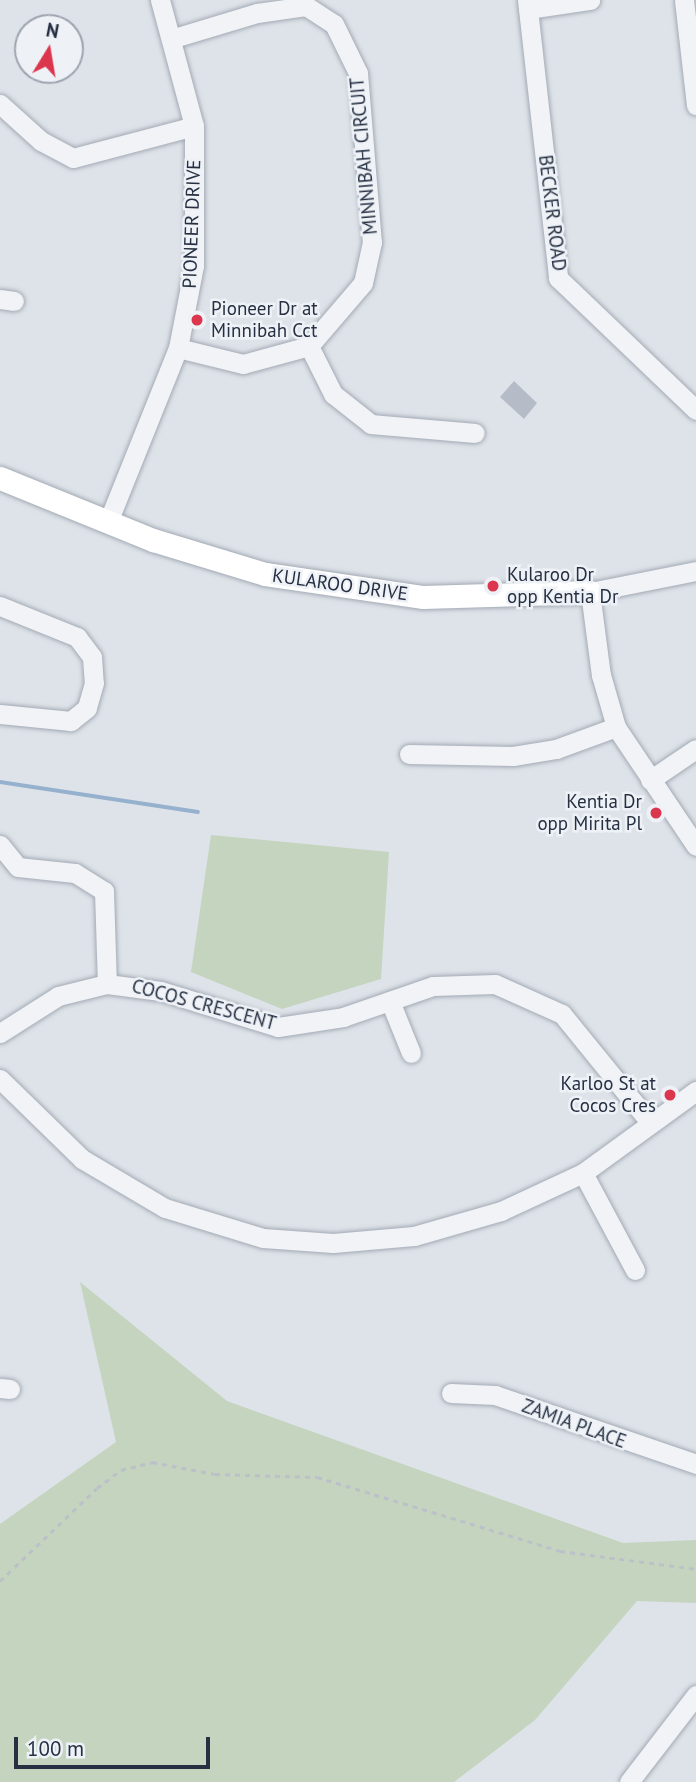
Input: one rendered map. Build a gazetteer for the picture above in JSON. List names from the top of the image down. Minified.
{"streets":{"main road":["KULAROO DRIVE"],"street":["MINNIBAH CIRCUIT","BECKER ROAD","PIONEER DRIVE","COCOS CRESCENT","ZAMIA PLACE"]},"crossings":[["MINNIBAH CIRCUIT","PIONEER DRIVE"],["PIONEER DRIVE","KULAROO DRIVE"]],"places":["Pioneer Dr at Minnibah Cct","Kularoo Dr opp Kentia Dr","Kentia Dr opp Mirita Pl","Karloo St at Cocos Cres"],"scale_bar":"100 m","north":"top"}
